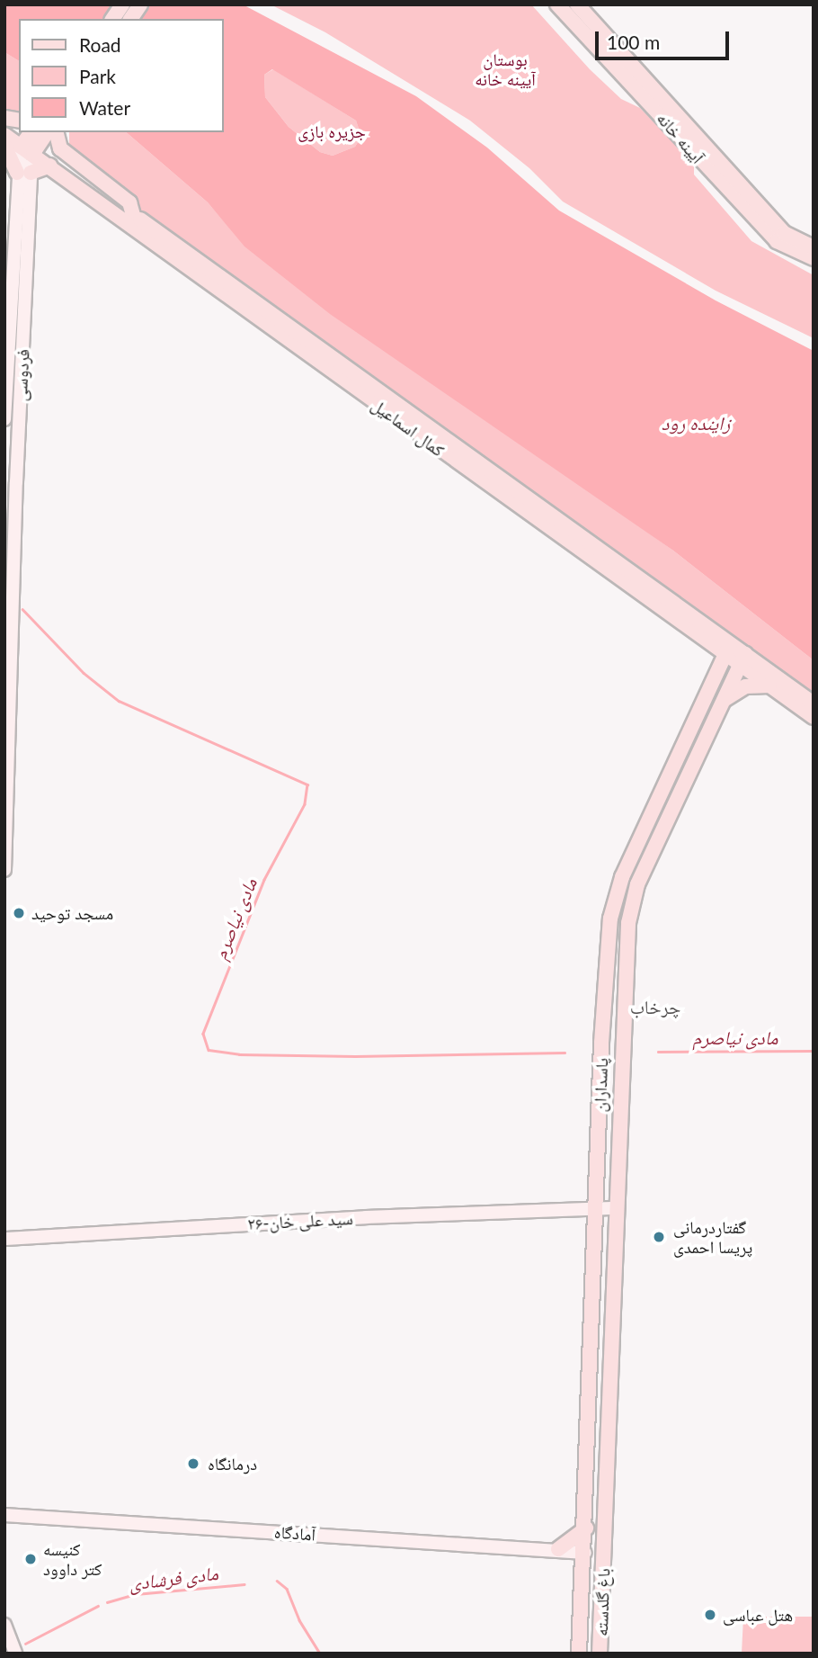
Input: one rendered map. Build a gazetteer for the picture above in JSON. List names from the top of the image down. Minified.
{"streets":{"main road":["آیینه خانه","فردوسی","کمال اسماعیل","پاسداران","۲۶-سید علی خان","آمادگاه","باغ گلدسته"]},"crossings":[["فردوسی","کمال اسماعیل"],["کمال اسماعیل","پاسداران"],["پاسداران","۲۶-سید علی خان"],["پاسداران","آمادگاه"],["پاسداران","باغ گلدسته"],["آمادگاه","باغ گلدسته"]],"districts":["چرخاب"],"water":["زاینده رود","مادی نیاصرم","مادی فرشادی"],"parks":["بوستان آیینه خانه","جزیره بازی"],"places":["مسجد توحید","گفتاردرمانی پریسا احمدی","درمانگاه","کنیسه کتر داوود","هتل عباسی"],"legend":["Road","Park","Water"],"scale_bar":"100 m"}
